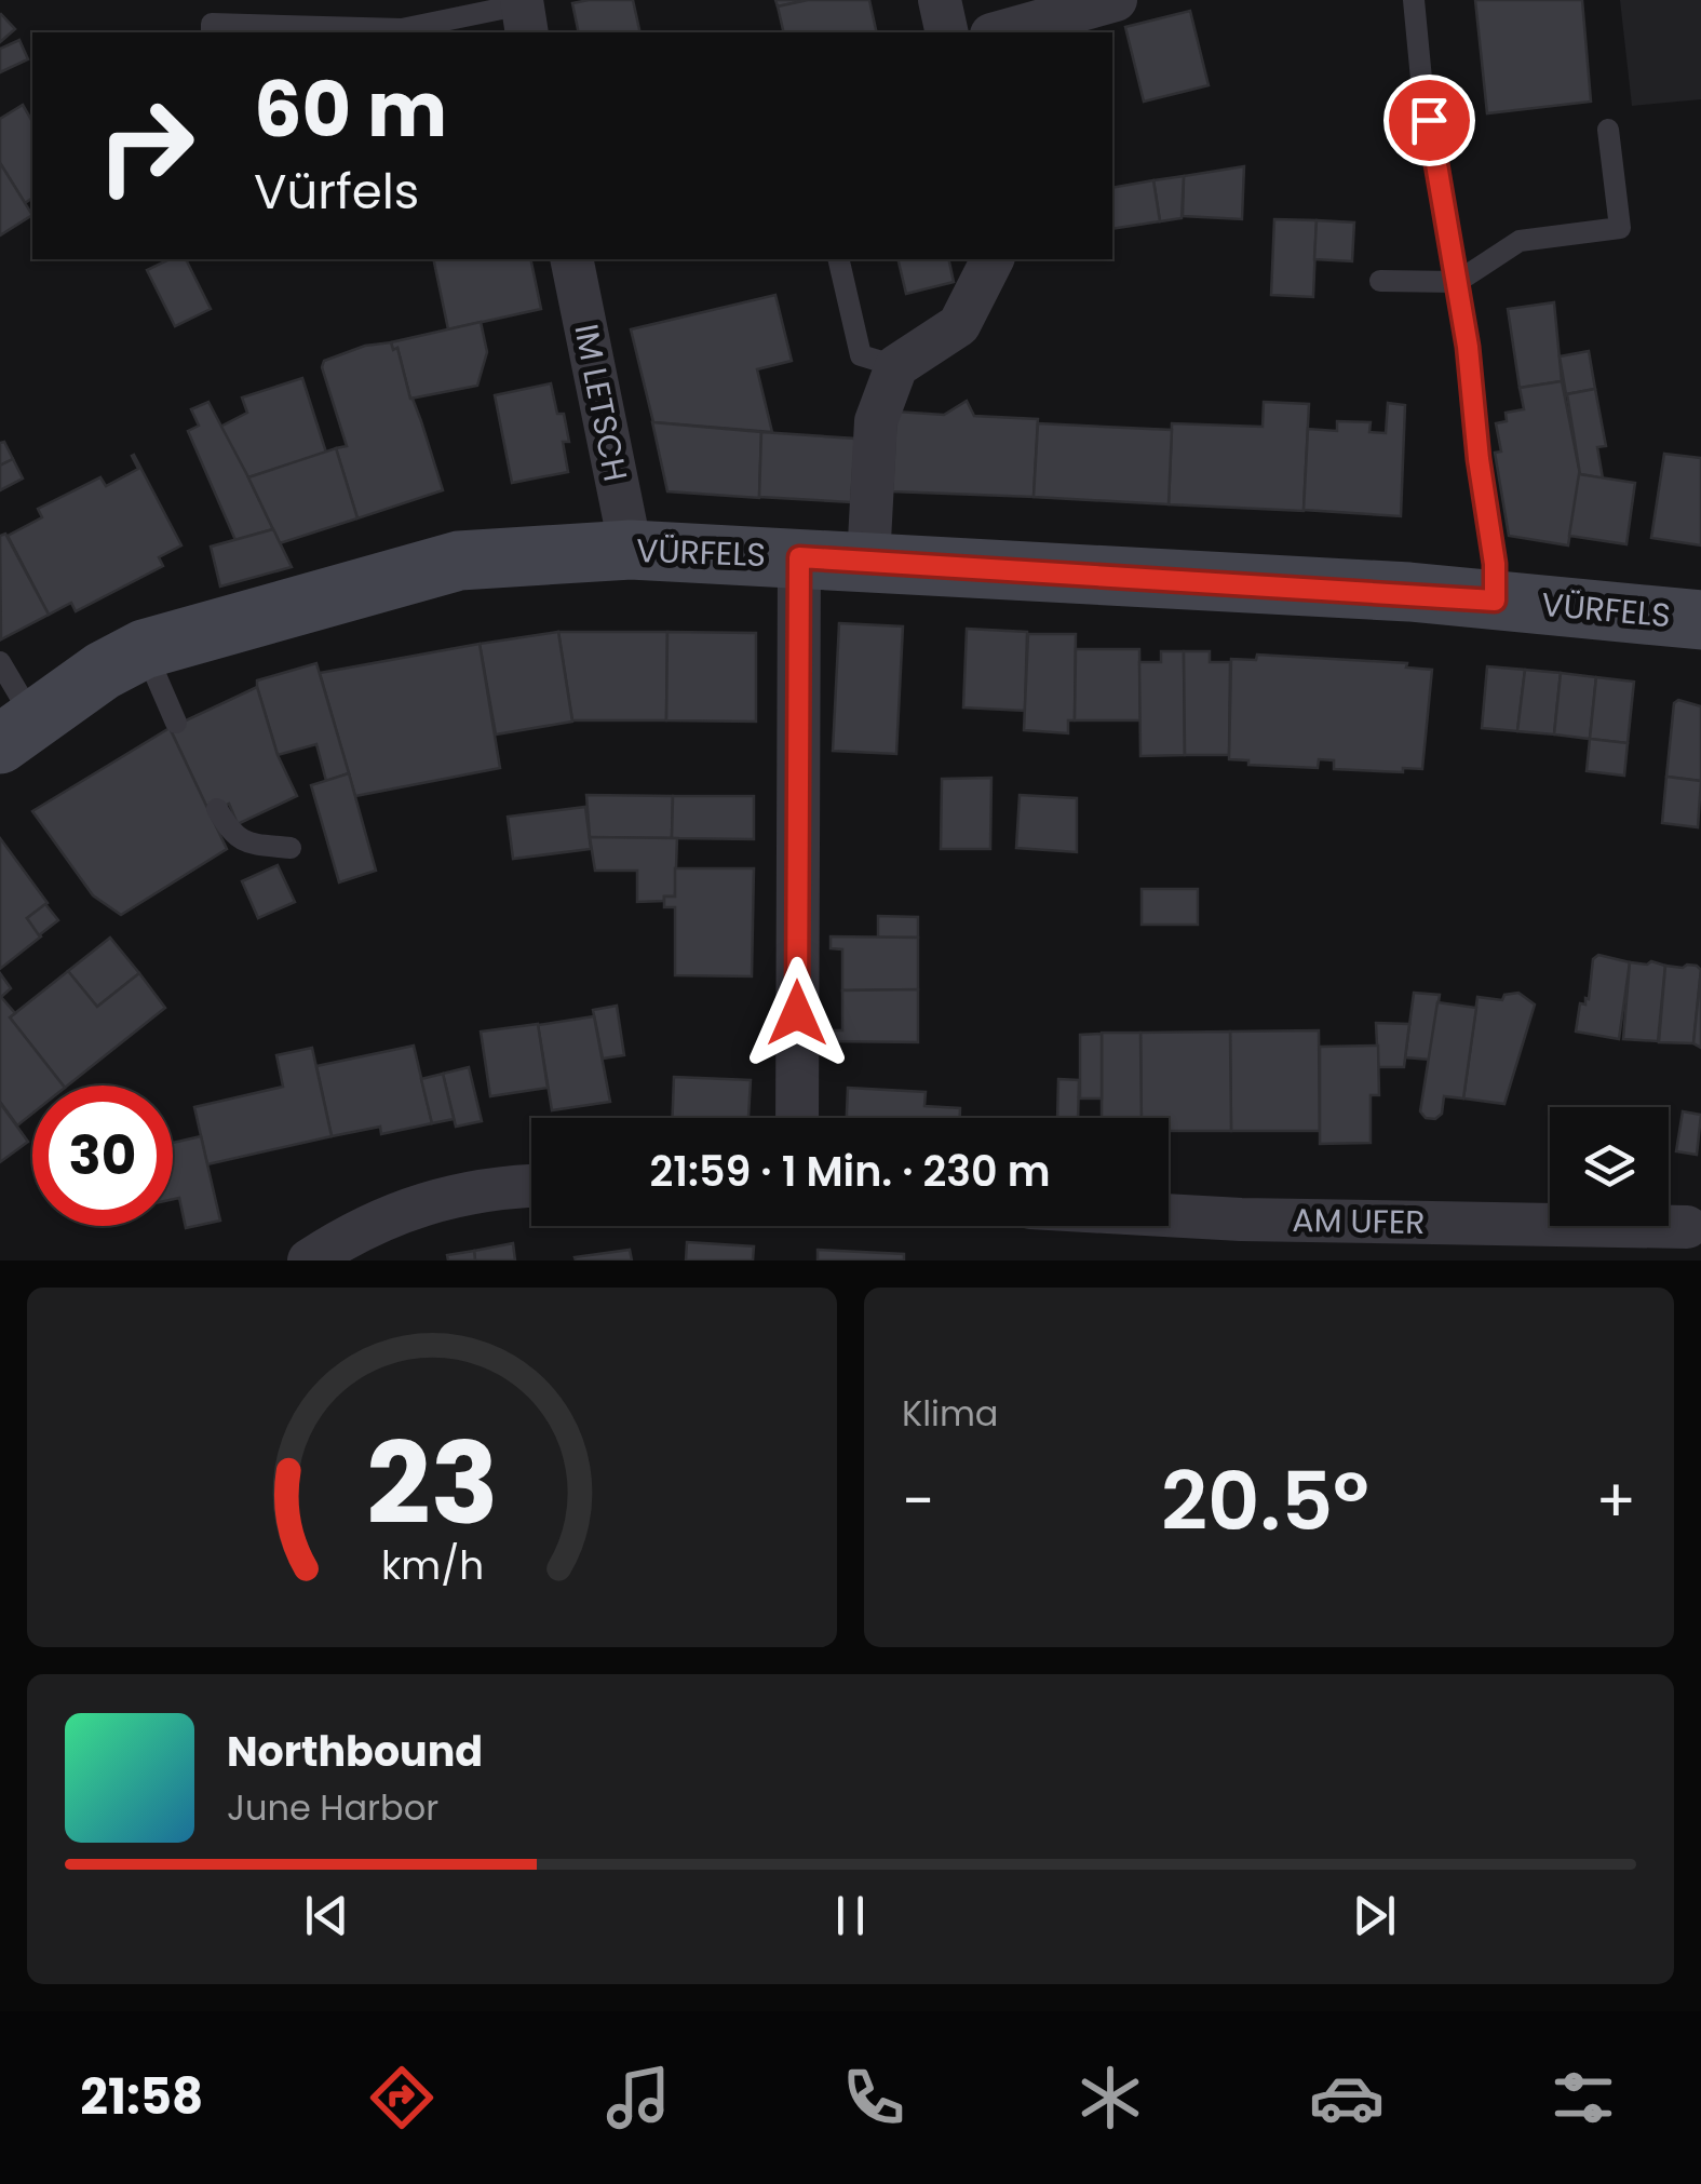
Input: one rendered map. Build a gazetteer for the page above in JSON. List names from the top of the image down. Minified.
{"streets":{"street":["IM LETSCH","VÜRFELS","AM UFER"]},"crossings":[["IM LETSCH","VÜRFELS"]],"page":{"turn":["60 m","Vürfels"],"limit":"30","trip":"21:59 · 1 Min. · 230 m","tile":"Klima","heat":["−","20.5°","+"],"song":["Northbound","June Harbor"],"tabs":"21:58","gauge":["23","km/h"]}}
